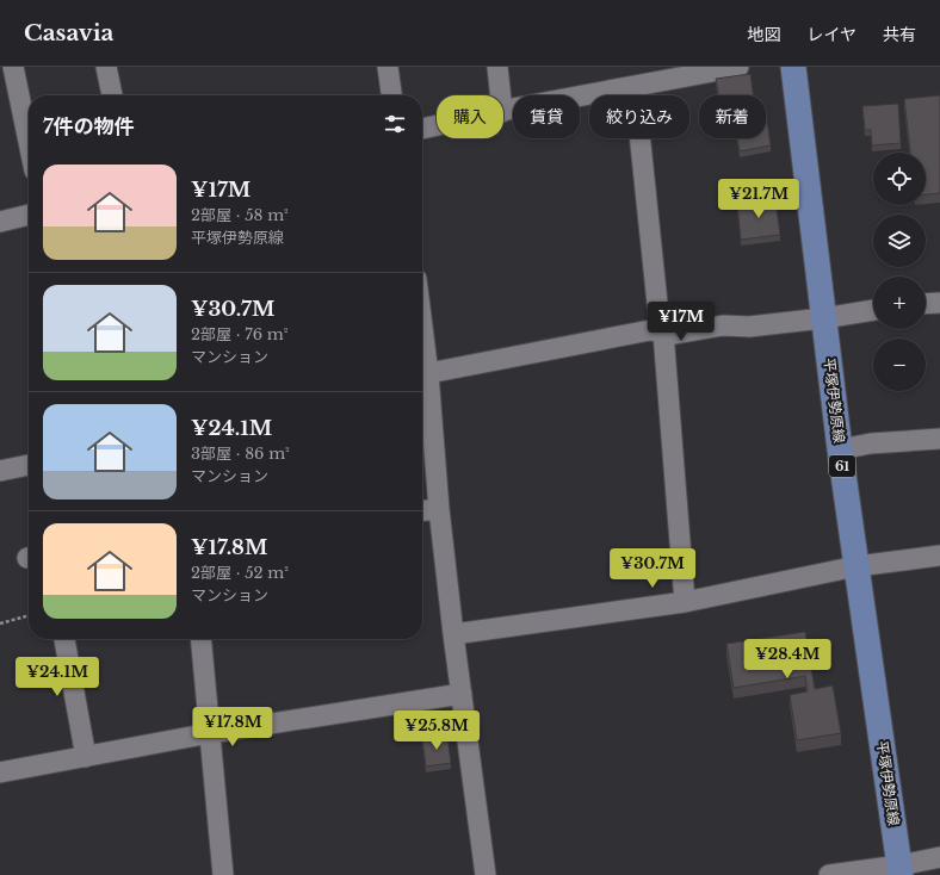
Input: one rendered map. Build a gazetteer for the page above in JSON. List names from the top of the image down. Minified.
{"streets":{"main road":["平塚伊勢原線","61"]},"page":{"header":"Casavia","nav":["地図","レイヤ","共有"],"chip":["購入","賃貸","絞り込み","新着"],"heading":"7件の物件","map_buttons":["+","−"],"list":[{"name":"¥17M","note":"2部屋 · 58 m² · 平塚伊勢原線"},{"name":"¥30.7M","note":"2部屋 · 76 m² · マンション"},{"name":"¥24.1M","note":"3部屋 · 86 m² · マンション"},{"name":"¥17.8M","note":"2部屋 · 52 m² · マンション"}],"price":["¥21.7M","¥17M","¥30.7M","¥28.4M","¥24.1M","¥17.8M","¥25.8M"]}}
